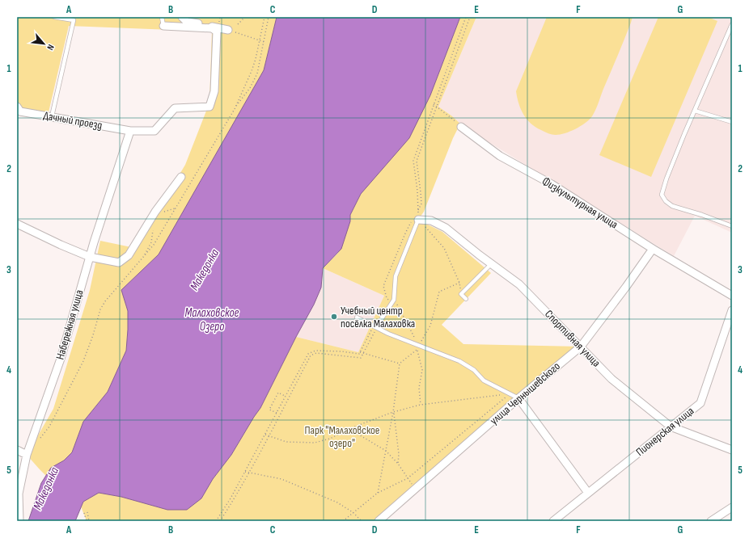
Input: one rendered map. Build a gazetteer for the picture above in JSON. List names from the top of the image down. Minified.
{"streets":{"street":["Дачный проезд","Физкультурная улица","Набережная улица","Спортивная улица","улица Чернышевского","Пионерская улица"]},"crossings":[["Дачный проезд","Набережная улица"],["Физкультурная улица","улица Чернышевского"],["Спортивная улица","улица Чернышевского"],["Спортивная улица","Пионерская улица"]],"water":["Македонка","Малаховское Озеро"],"parks":["Парк \"Малаховское озеро\""],"places":["Учебный центр посёлка Малаховка"],"north":"bottom right","grid":{"columns":["A","B","C","D","E","F","G"],"rows":["1","2","3","4","5"]}}
